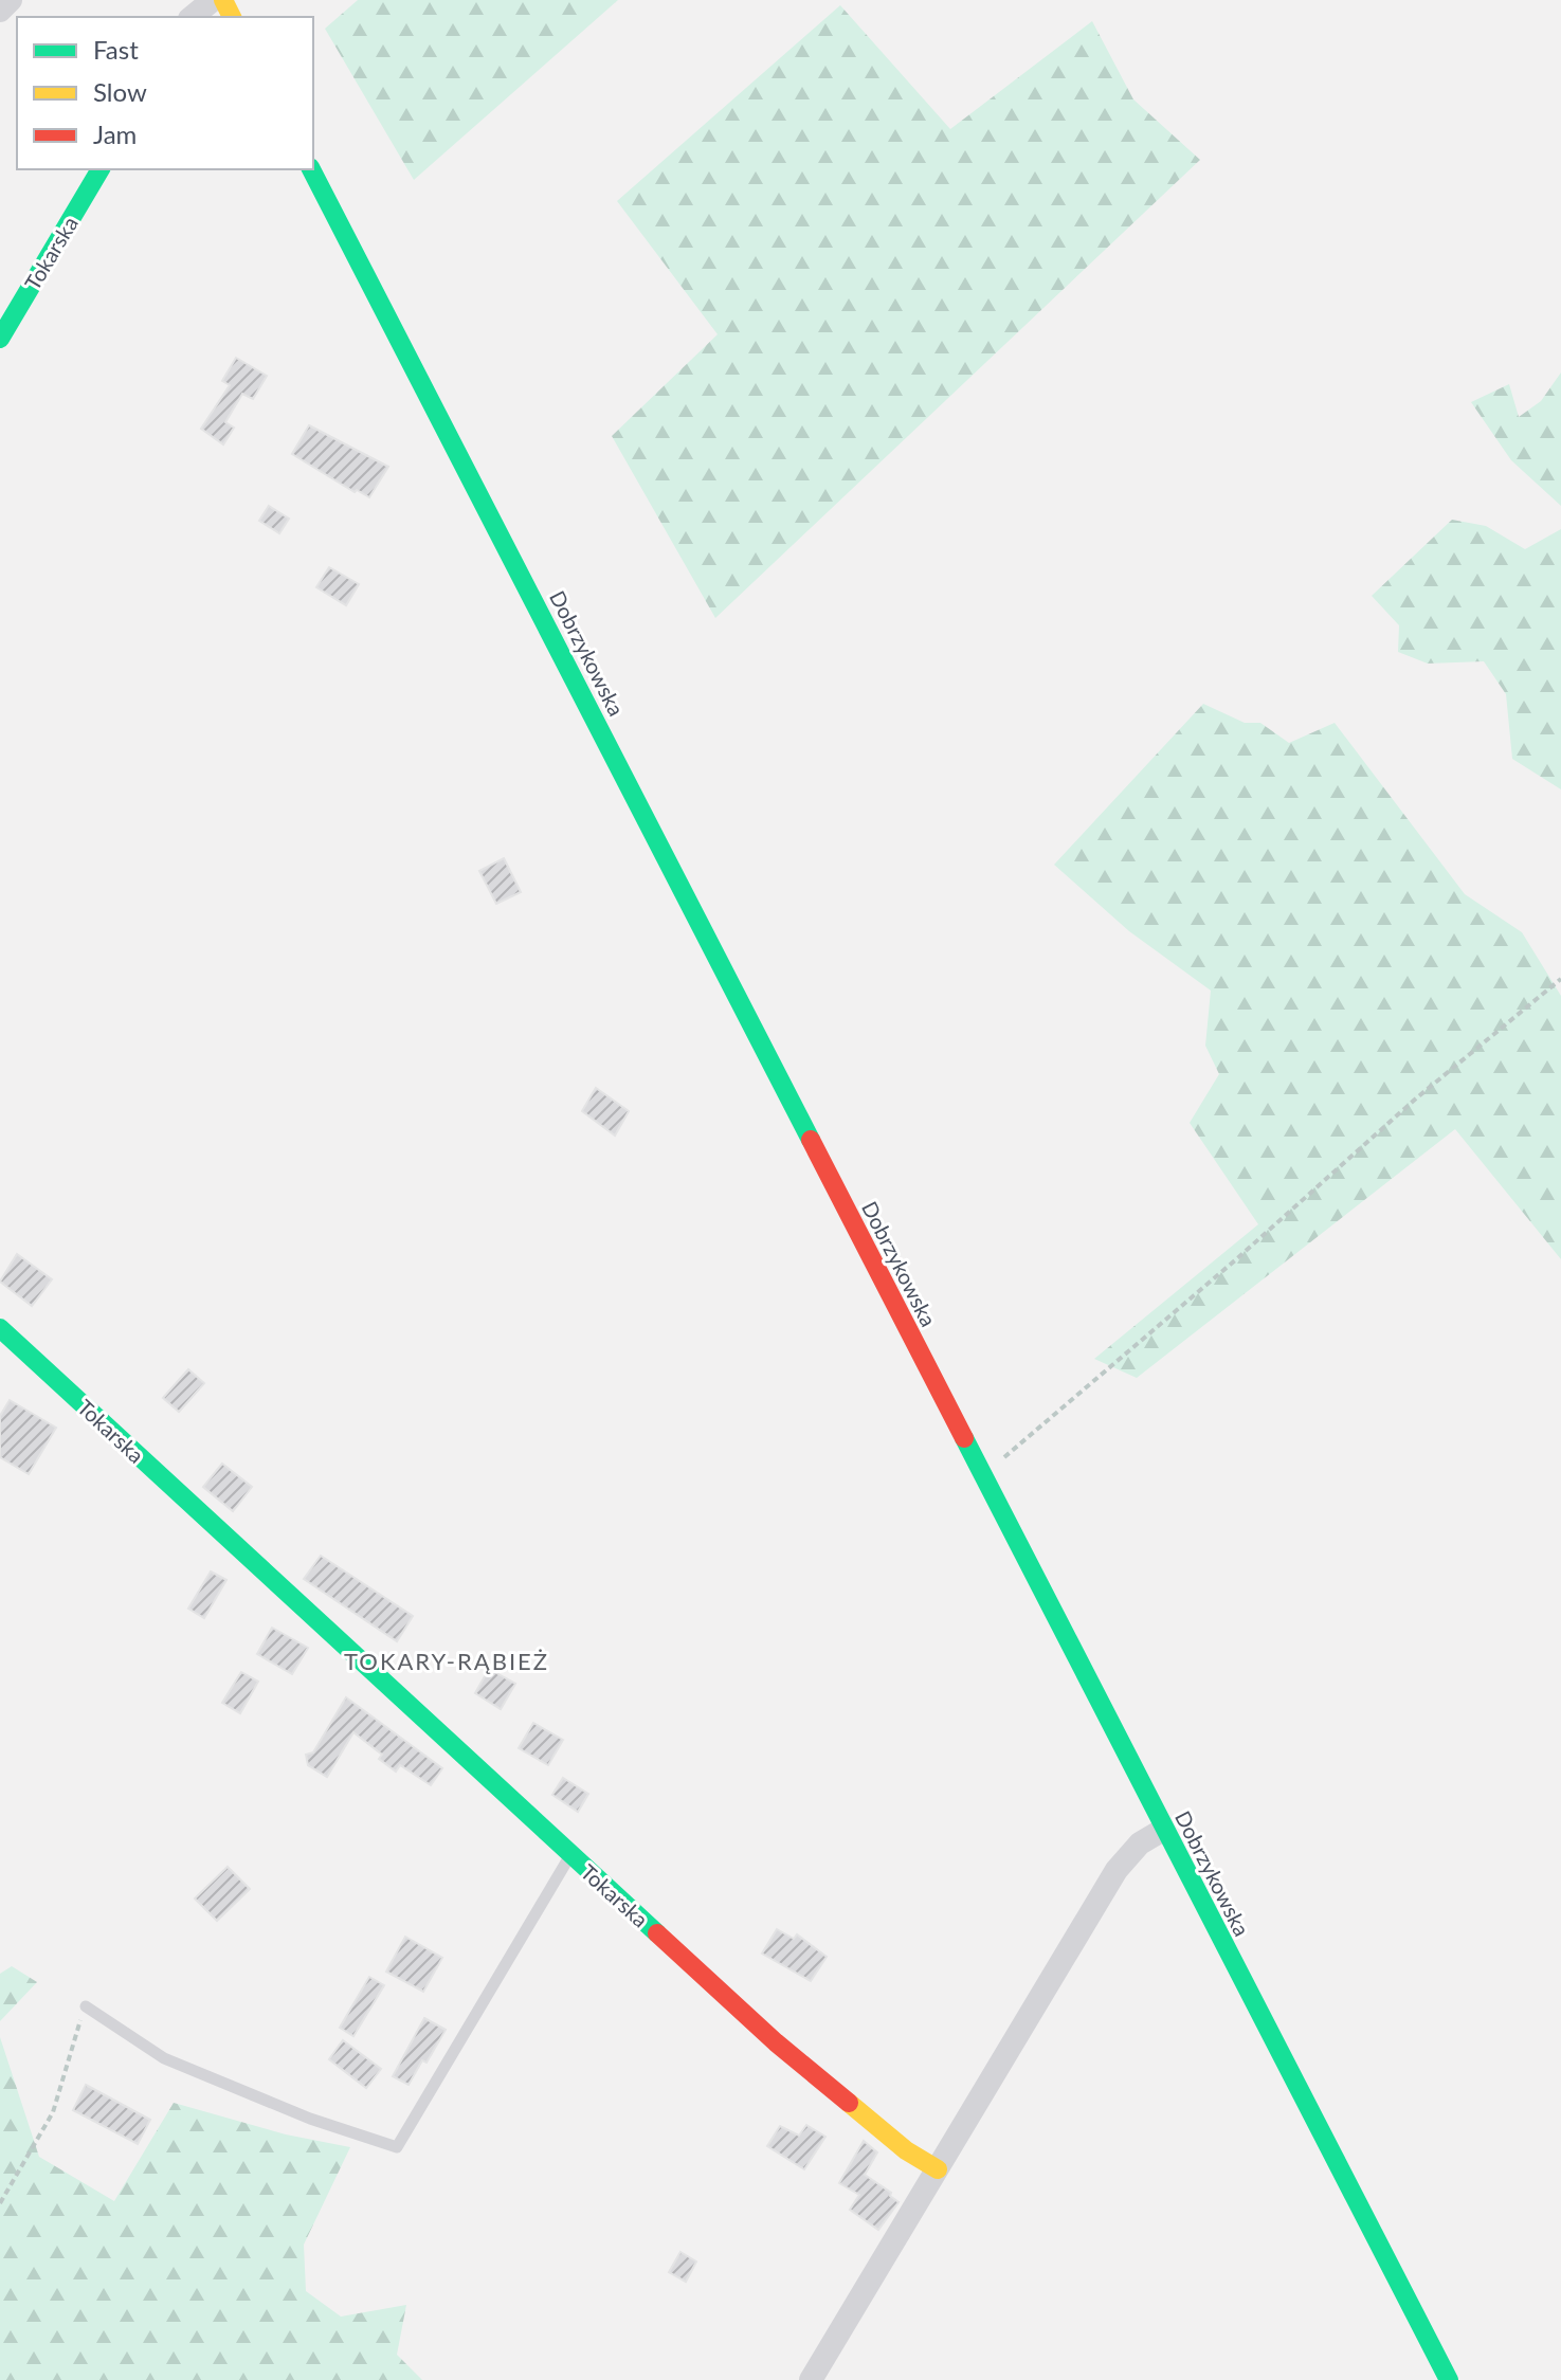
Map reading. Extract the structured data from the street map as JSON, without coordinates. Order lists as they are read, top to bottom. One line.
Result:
{"streets":{"main road":["Tokarska","Dobrzykowska"]},"districts":["TOKARY-RĄBIEŻ"],"legend":["Fast","Slow","Jam"]}
